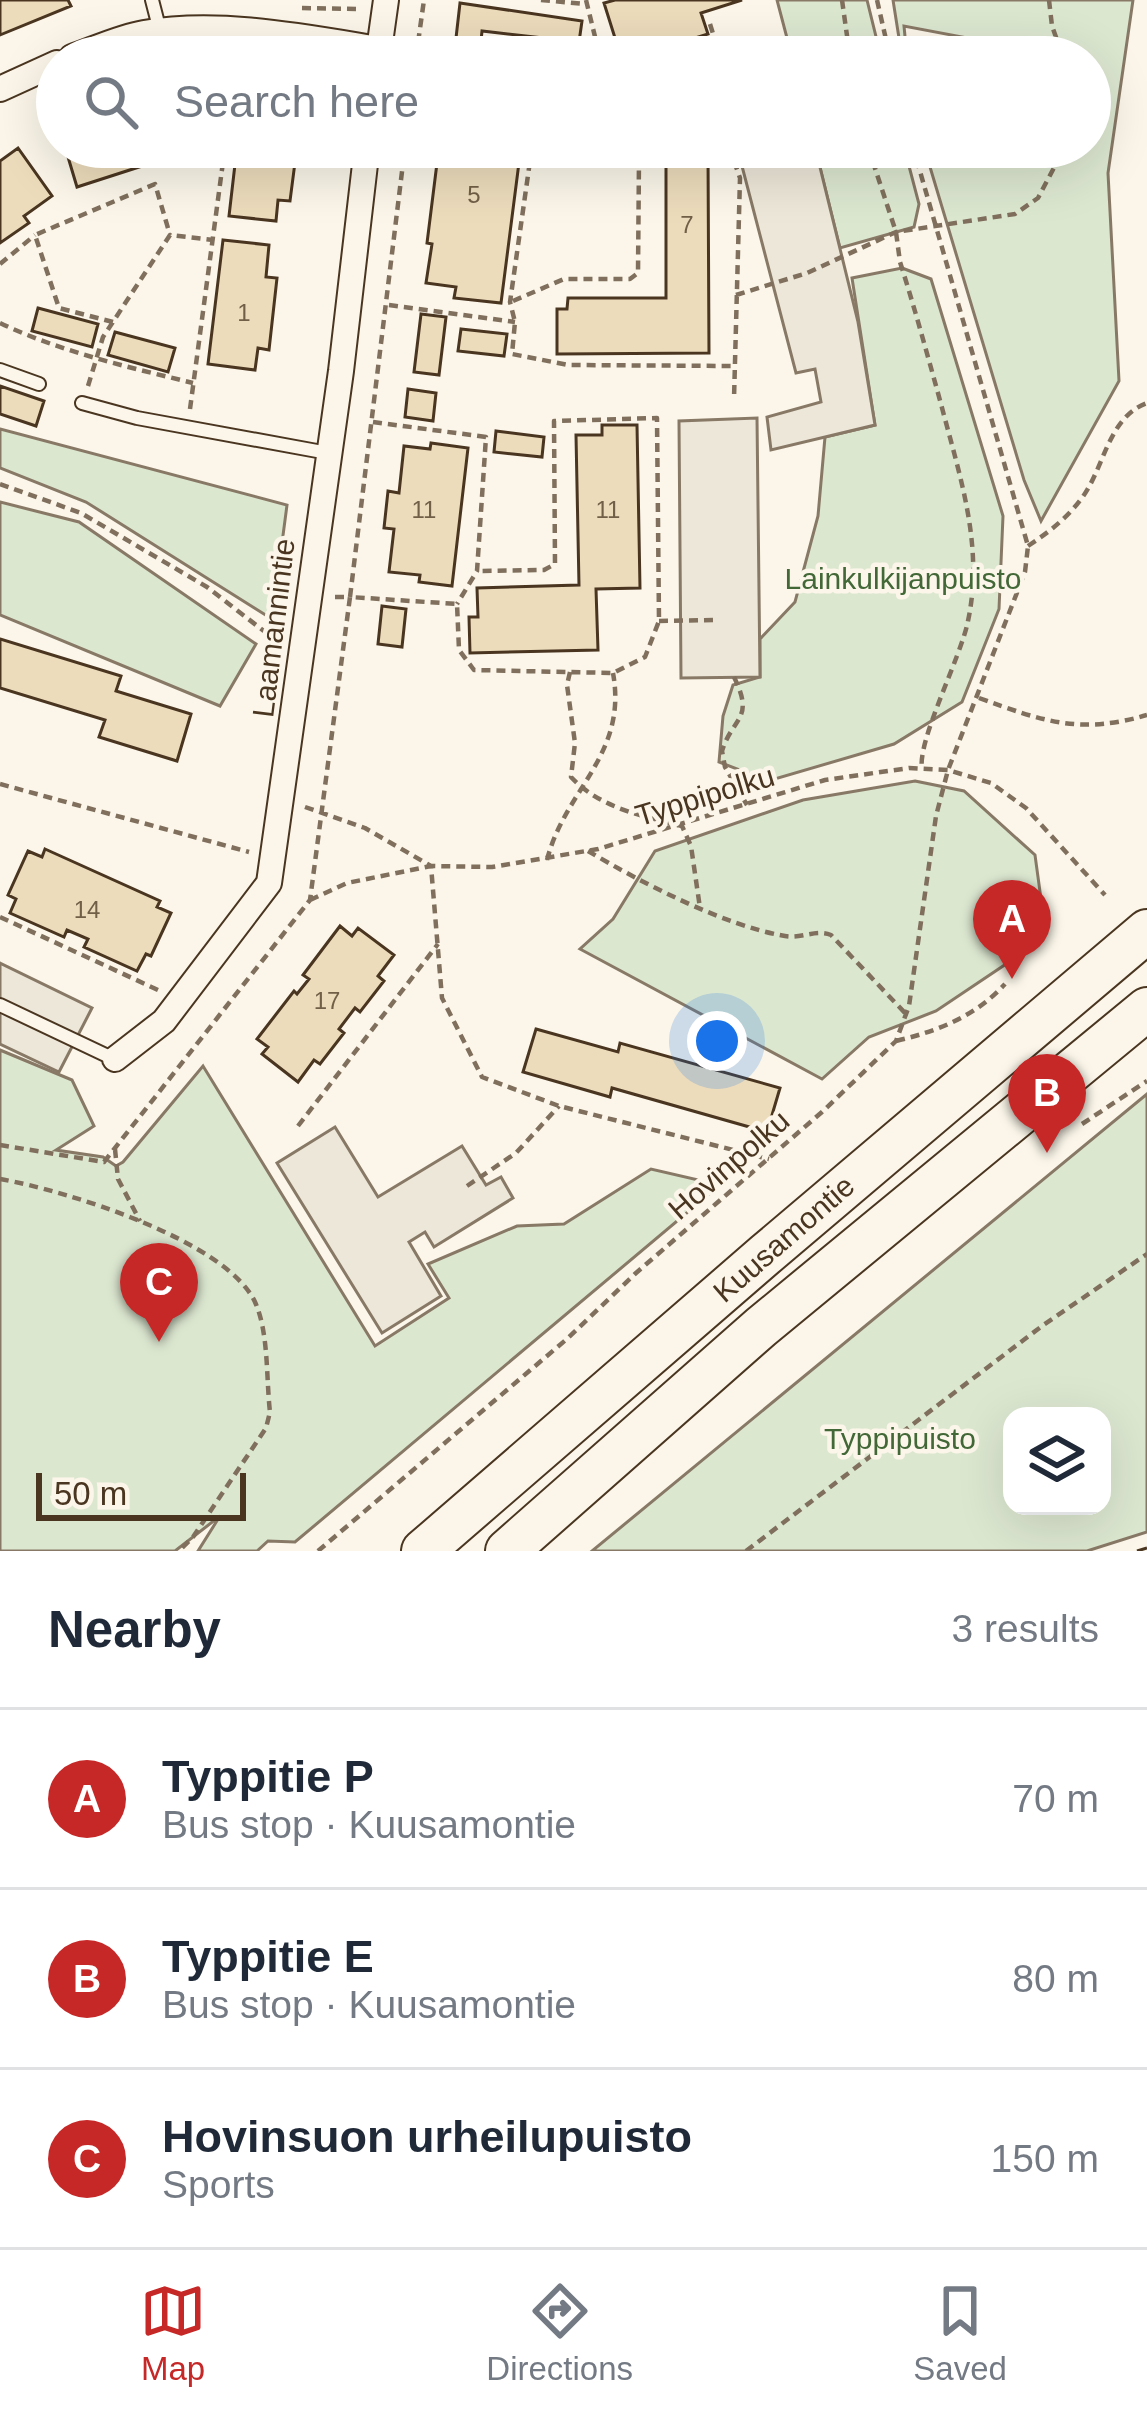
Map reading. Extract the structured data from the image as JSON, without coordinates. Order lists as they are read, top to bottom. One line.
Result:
{"streets":{"highway":["Kuusamontie"],"street":["Laamannintie"],"path":["Typpipolku","Hovinpolku"]},"crossings":[["Laamannintie","Typpipolku"],["Typpipolku","Hovinpolku"]],"parks":["Lainkulkijanpuisto","Typpipuisto"],"house_numbers":["5","7","1","11","11","14","17"],"scale_bar":"50 m","page":{"search":"Search here","pins":["A","B","C"],"scale":"50 m","heading":["Nearby","3 results"],"list":[{"mark":"A","name":"Typpitie P","note":"Bus stop · Kuusamontie","value":"70 m"},{"mark":"B","name":"Typpitie E","note":"Bus stop · Kuusamontie","value":"80 m"},{"mark":"C","name":"Hovinsuon urheilupuisto","note":"Sports","value":"150 m"}],"nav":["Map","Directions","Saved"]}}
